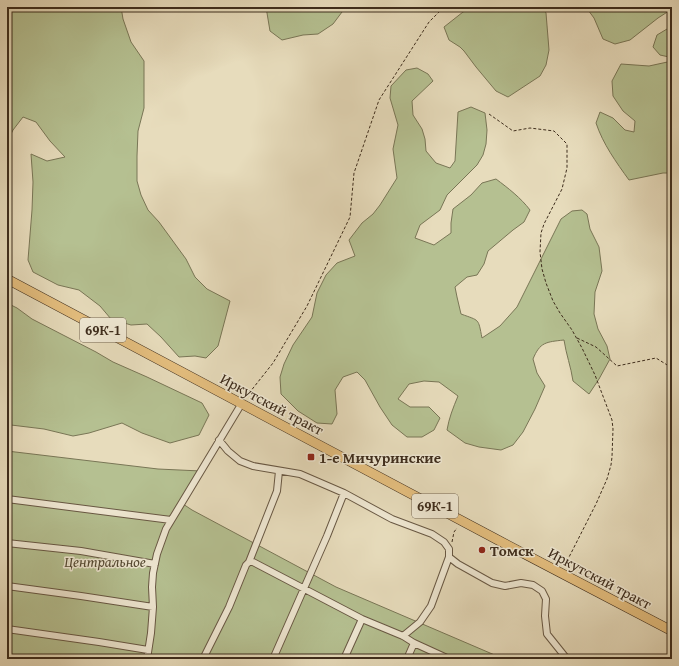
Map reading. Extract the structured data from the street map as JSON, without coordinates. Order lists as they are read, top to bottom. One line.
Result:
{"streets":{"main road":["69К-1","Иркутский тракт"]},"parks":["Центральное"],"places":{"transit":["1-е Мичуринские"],"other":["Томск"]}}
